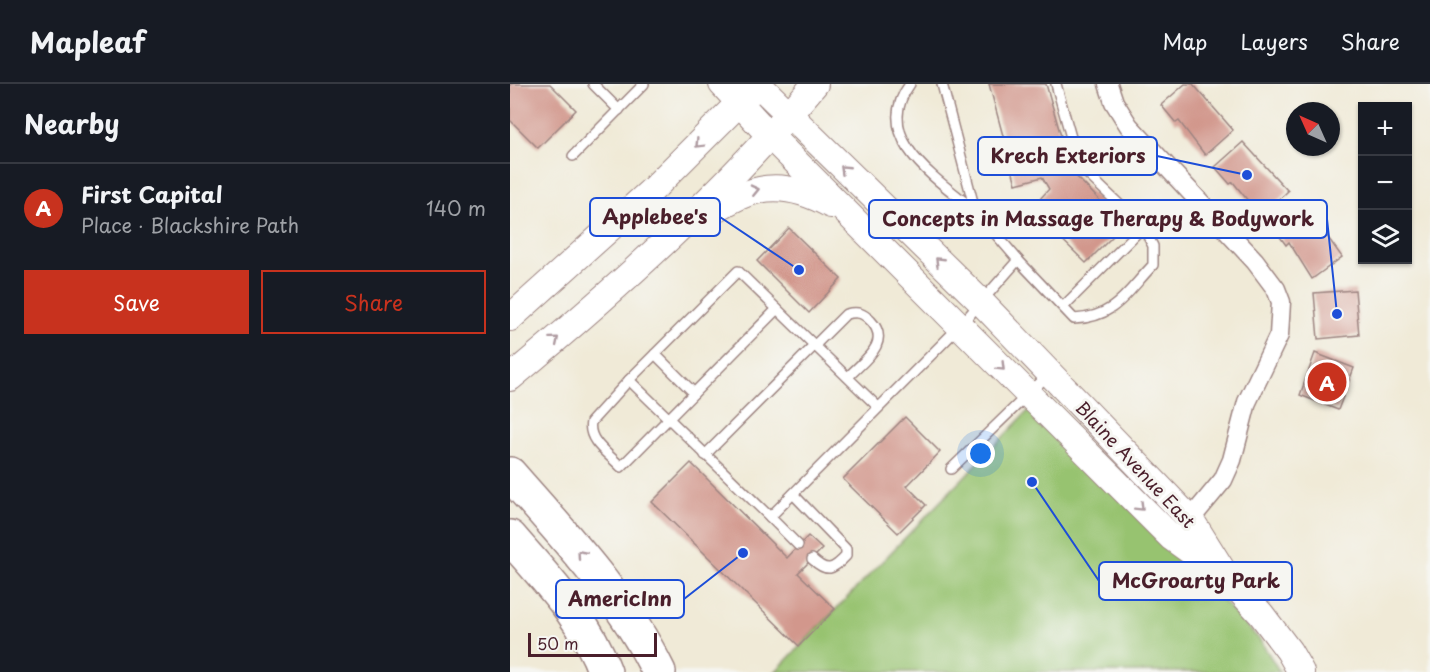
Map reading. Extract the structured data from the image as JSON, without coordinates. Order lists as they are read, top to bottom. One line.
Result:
{"streets":{"street":["Blaine Avenue East"]},"places":["Krech Exteriors","Applebee's","Concepts in Massage Therapy & Bodywork","McGroarty Park","AmericInn"],"scale_bar":"50 m","north":"top left","page":{"header":"Mapleaf","nav":["Map","Layers","Share"],"heading":"Nearby","map_buttons":["+","−"],"list":[{"mark":"A","name":"First Capital","note":"Place · Blackshire Path","value":"140 m"}],"buttons":["Save","Share"],"pins":"A","scale":"50 m"}}
